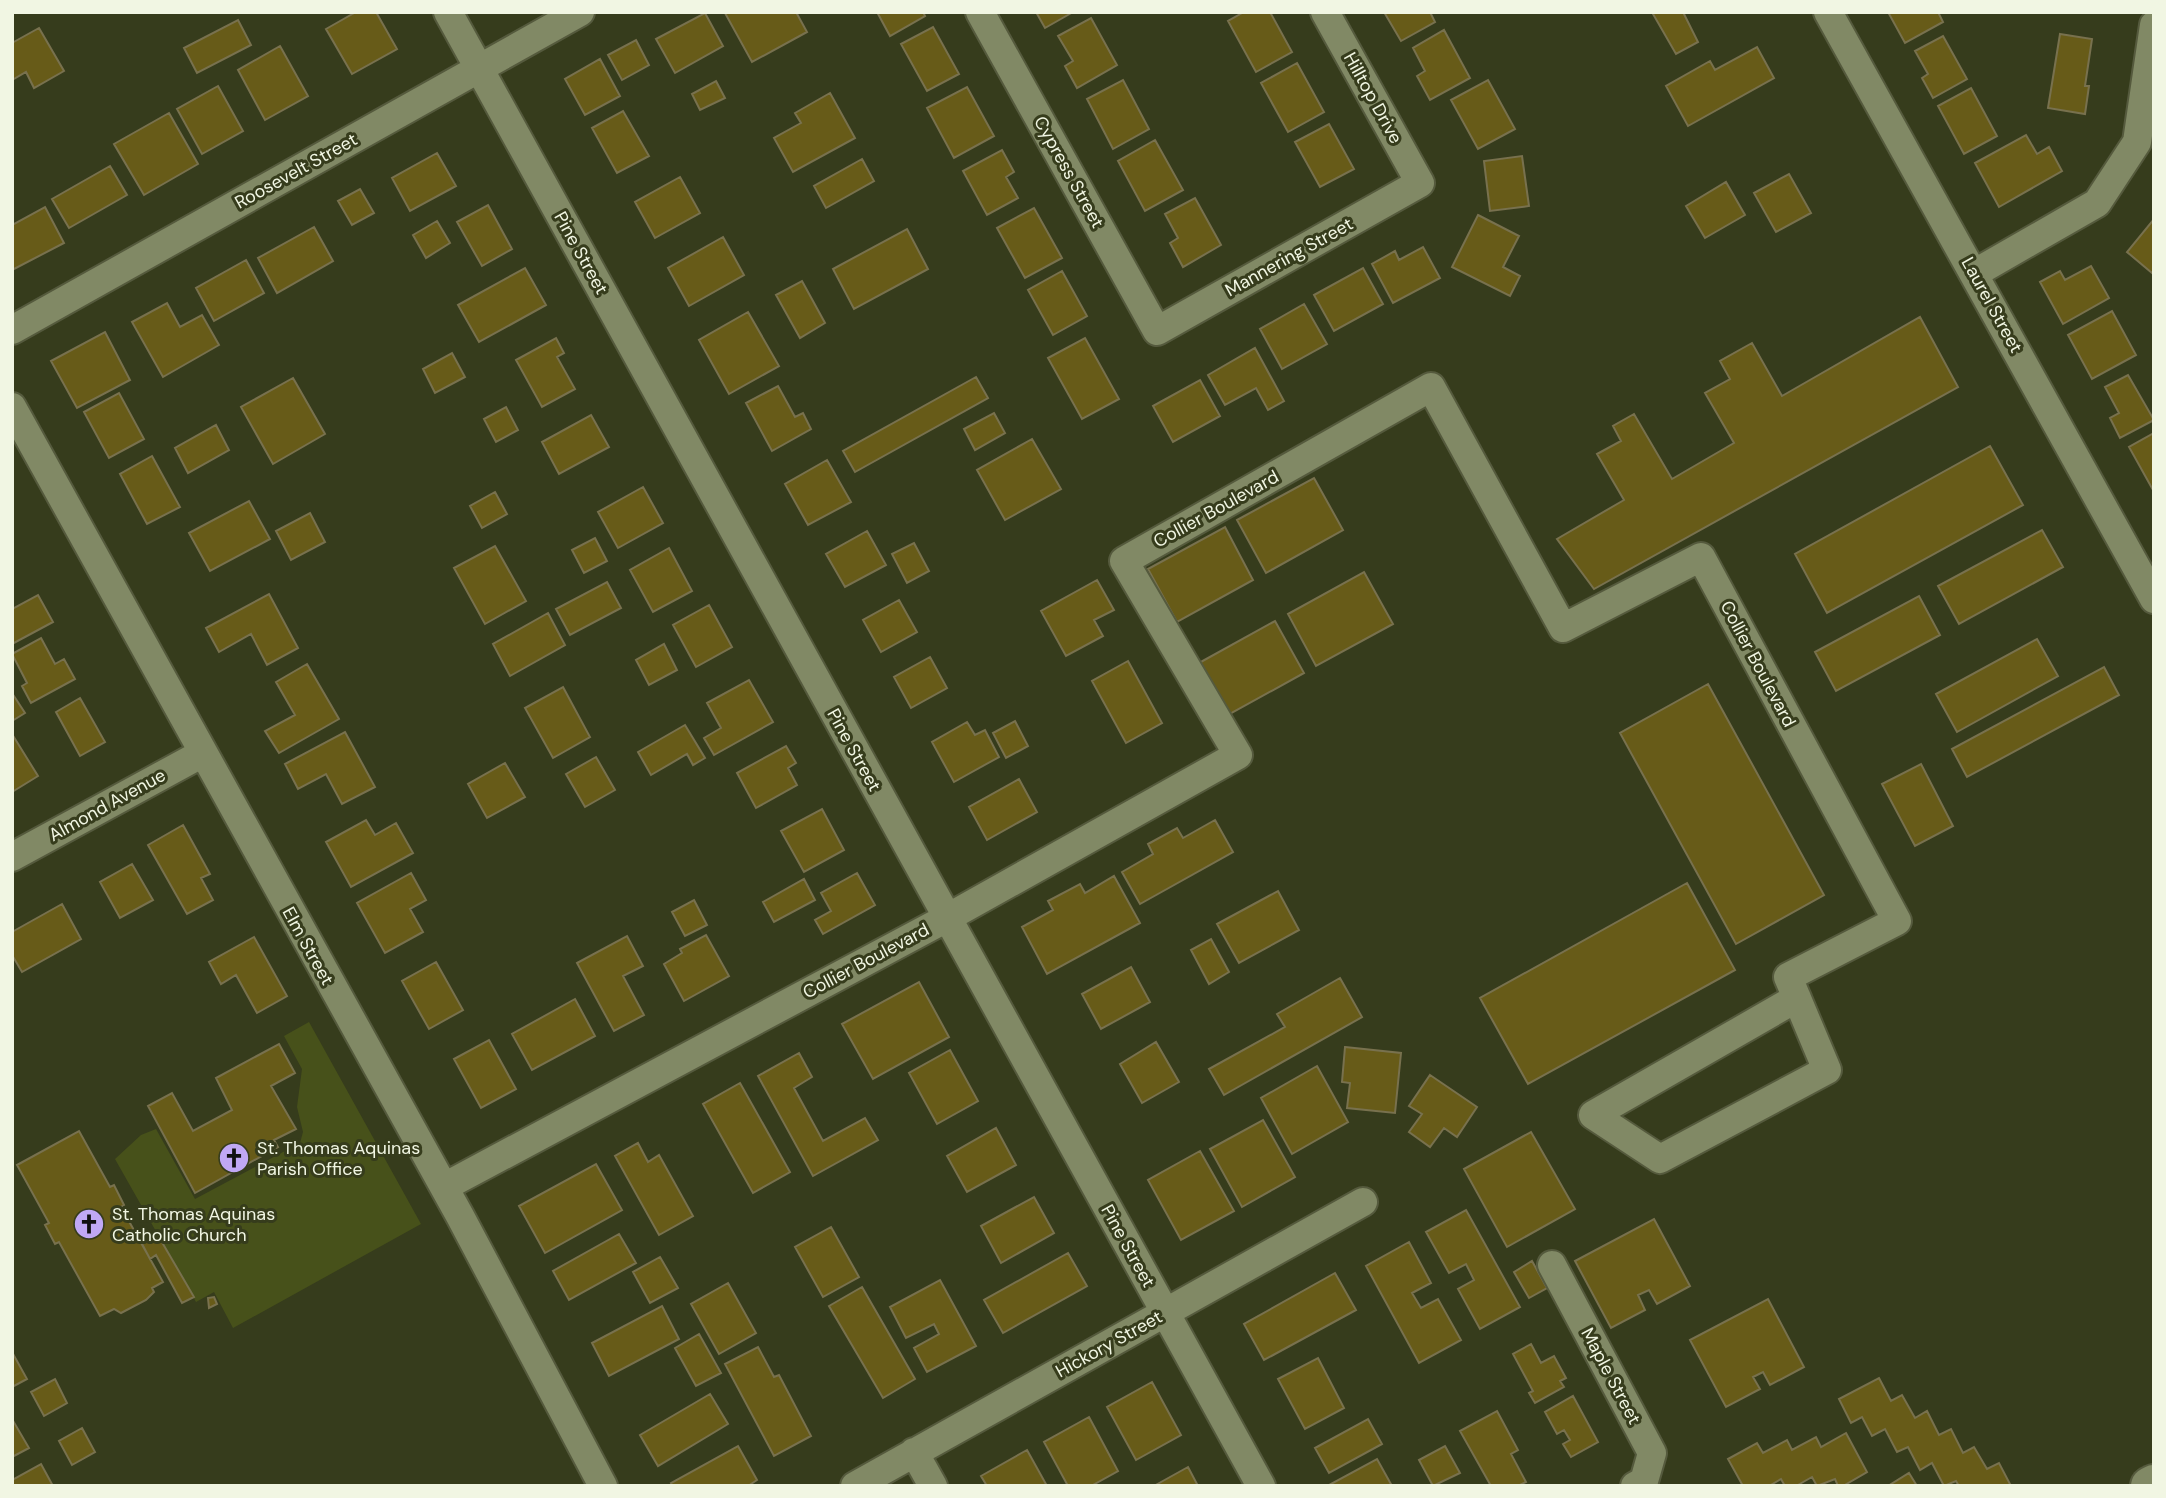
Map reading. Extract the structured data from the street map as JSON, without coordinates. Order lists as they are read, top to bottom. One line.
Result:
{"streets":{"street":["Hilltop Drive","Roosevelt Street","Cypress Street","Pine Street","Mannering Street","Laurel Street","Collier Boulevard","Almond Avenue","Elm Street","Hickory Street","Maple Street"]},"crossings":[["Hilltop Drive","Mannering Street"],["Roosevelt Street","Pine Street"],["Cypress Street","Mannering Street"],["Pine Street","Collier Boulevard"],["Pine Street","Hickory Street"],["Collier Boulevard","Elm Street"],["Almond Avenue","Elm Street"]],"places":{"church":["St. Thomas Aquinas Parish Office","St. Thomas Aquinas Catholic Church"]}}
